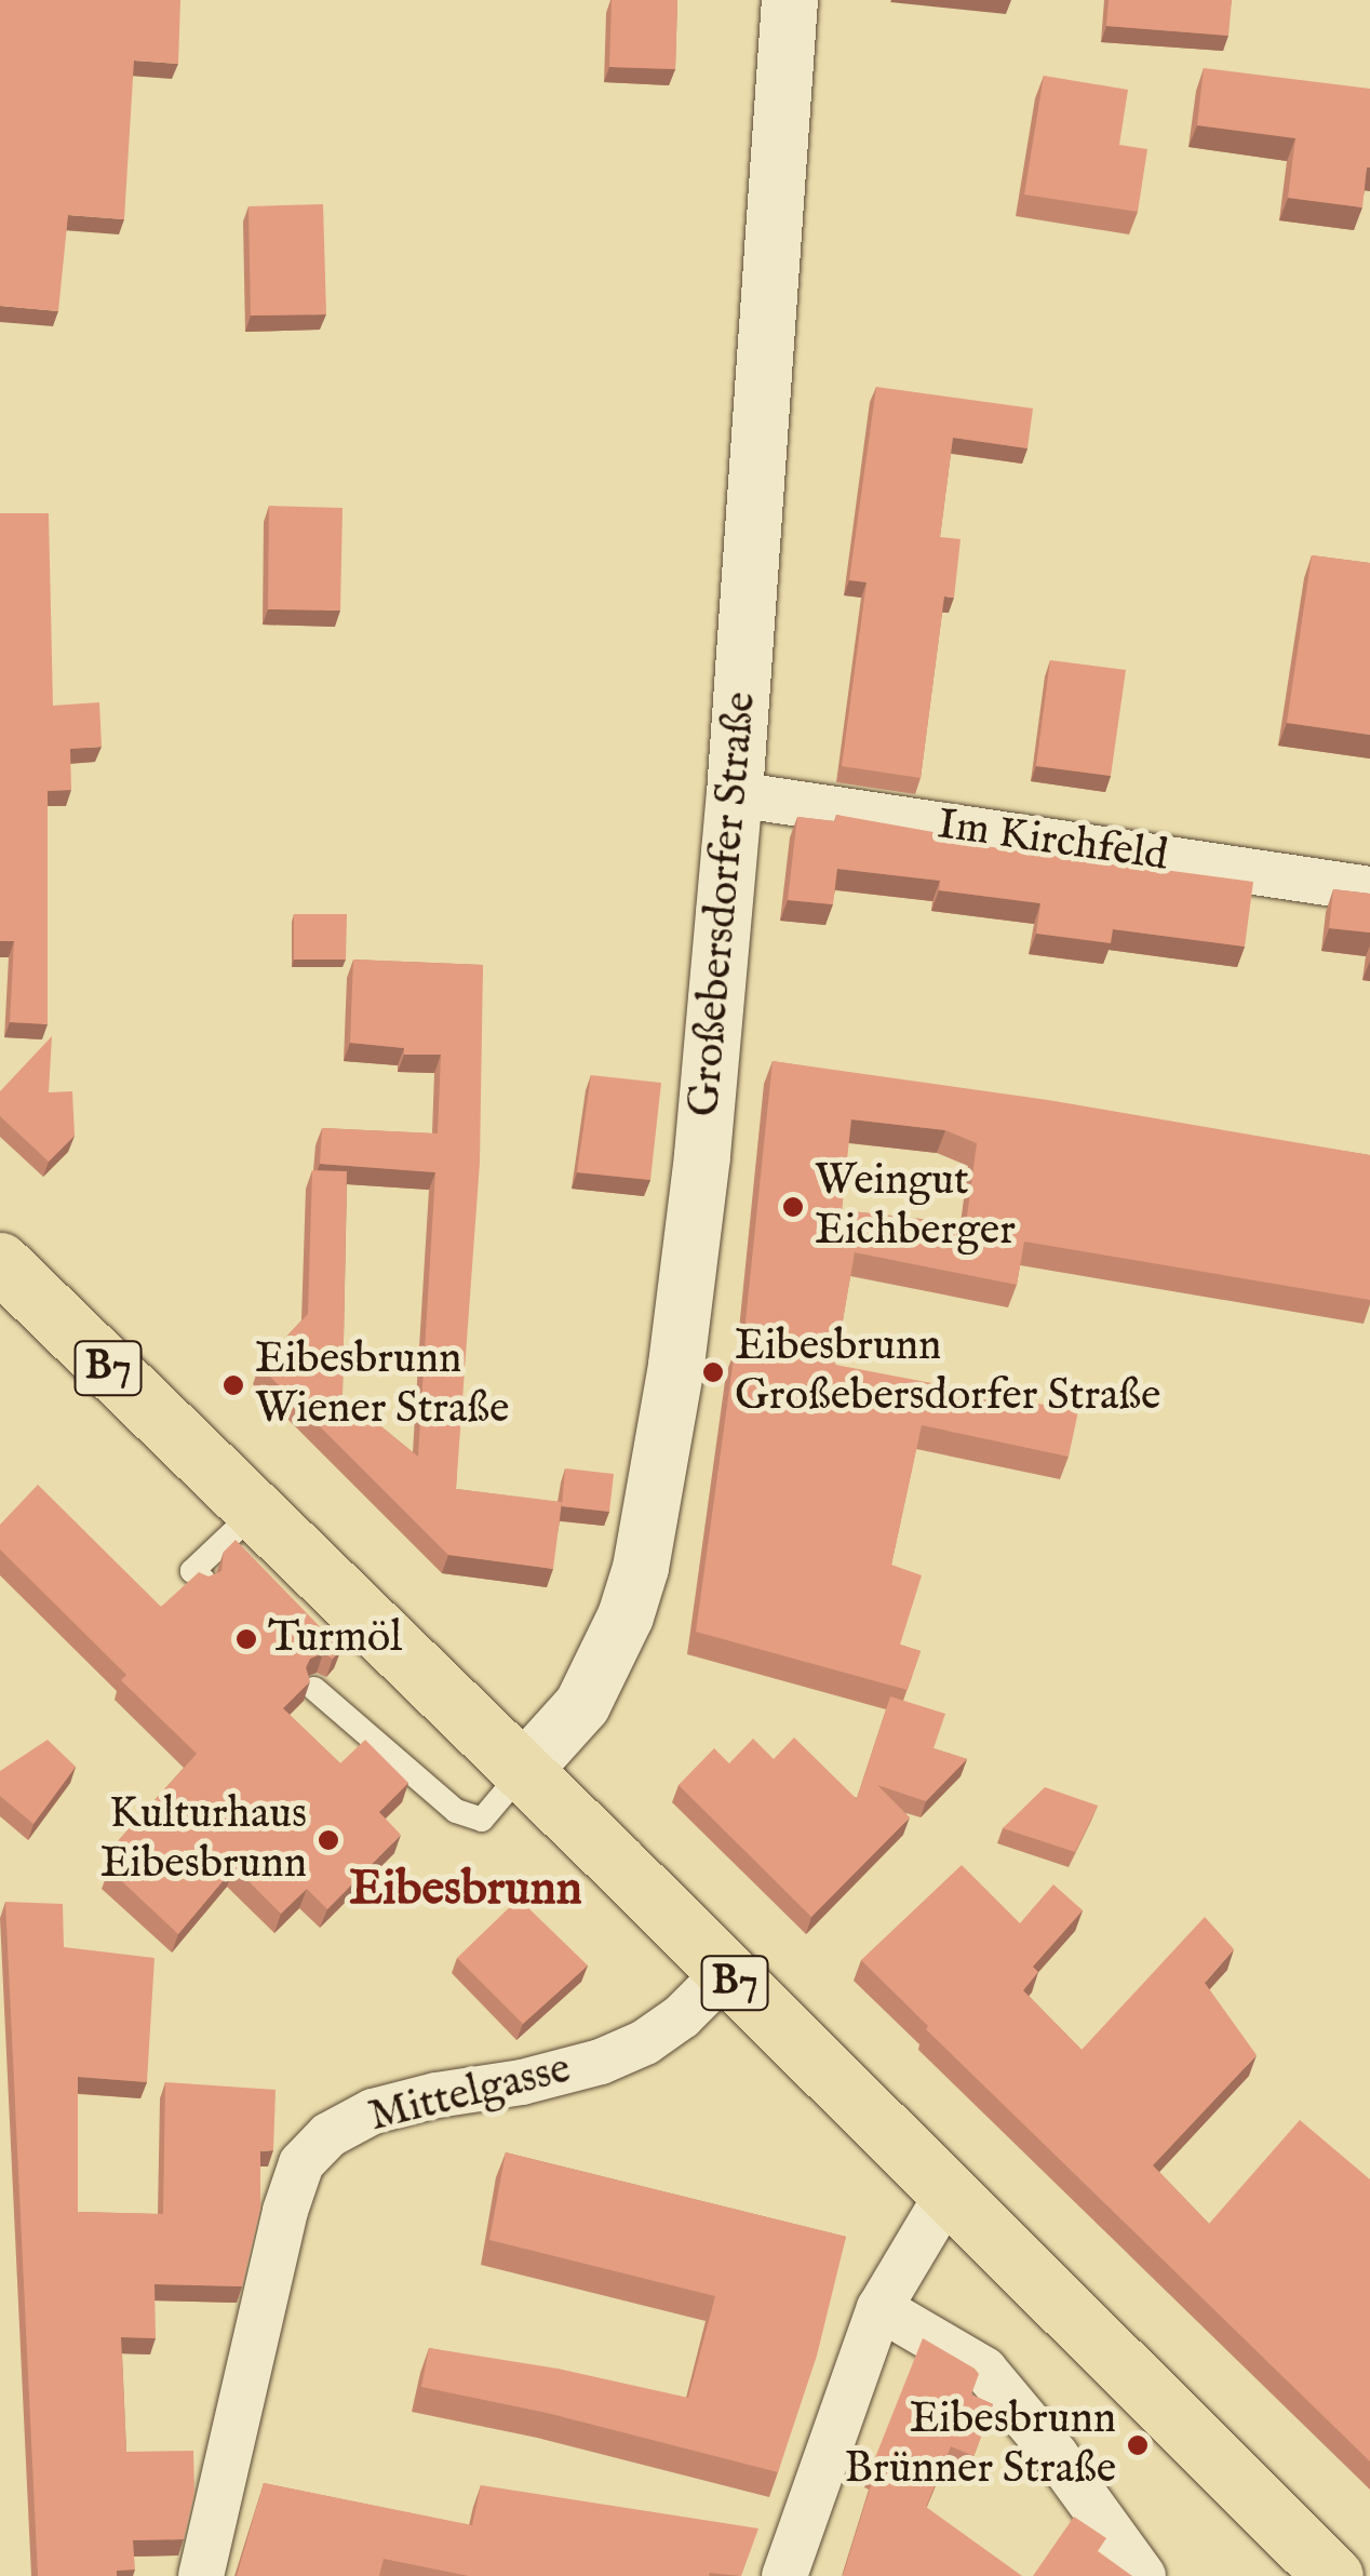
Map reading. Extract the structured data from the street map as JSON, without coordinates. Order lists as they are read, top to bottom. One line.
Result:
{"streets":{"main road":["B7"],"street":["Im Kirchfeld","Großebersdorfer Straße","Mittelgasse"]},"crossings":[["Im Kirchfeld","Großebersdorfer Straße"],["Großebersdorfer Straße","B7"],["B7","Mittelgasse"]],"districts":["Eibesbrunn"],"places":["Weingut Eichberger","Eibesbrunn Großebersdorfer Straße","Eibesbrunn Wiener Straße","Turmöl","Kulturhaus Eibesbrunn","Eibesbrunn Brünner Straße"]}
